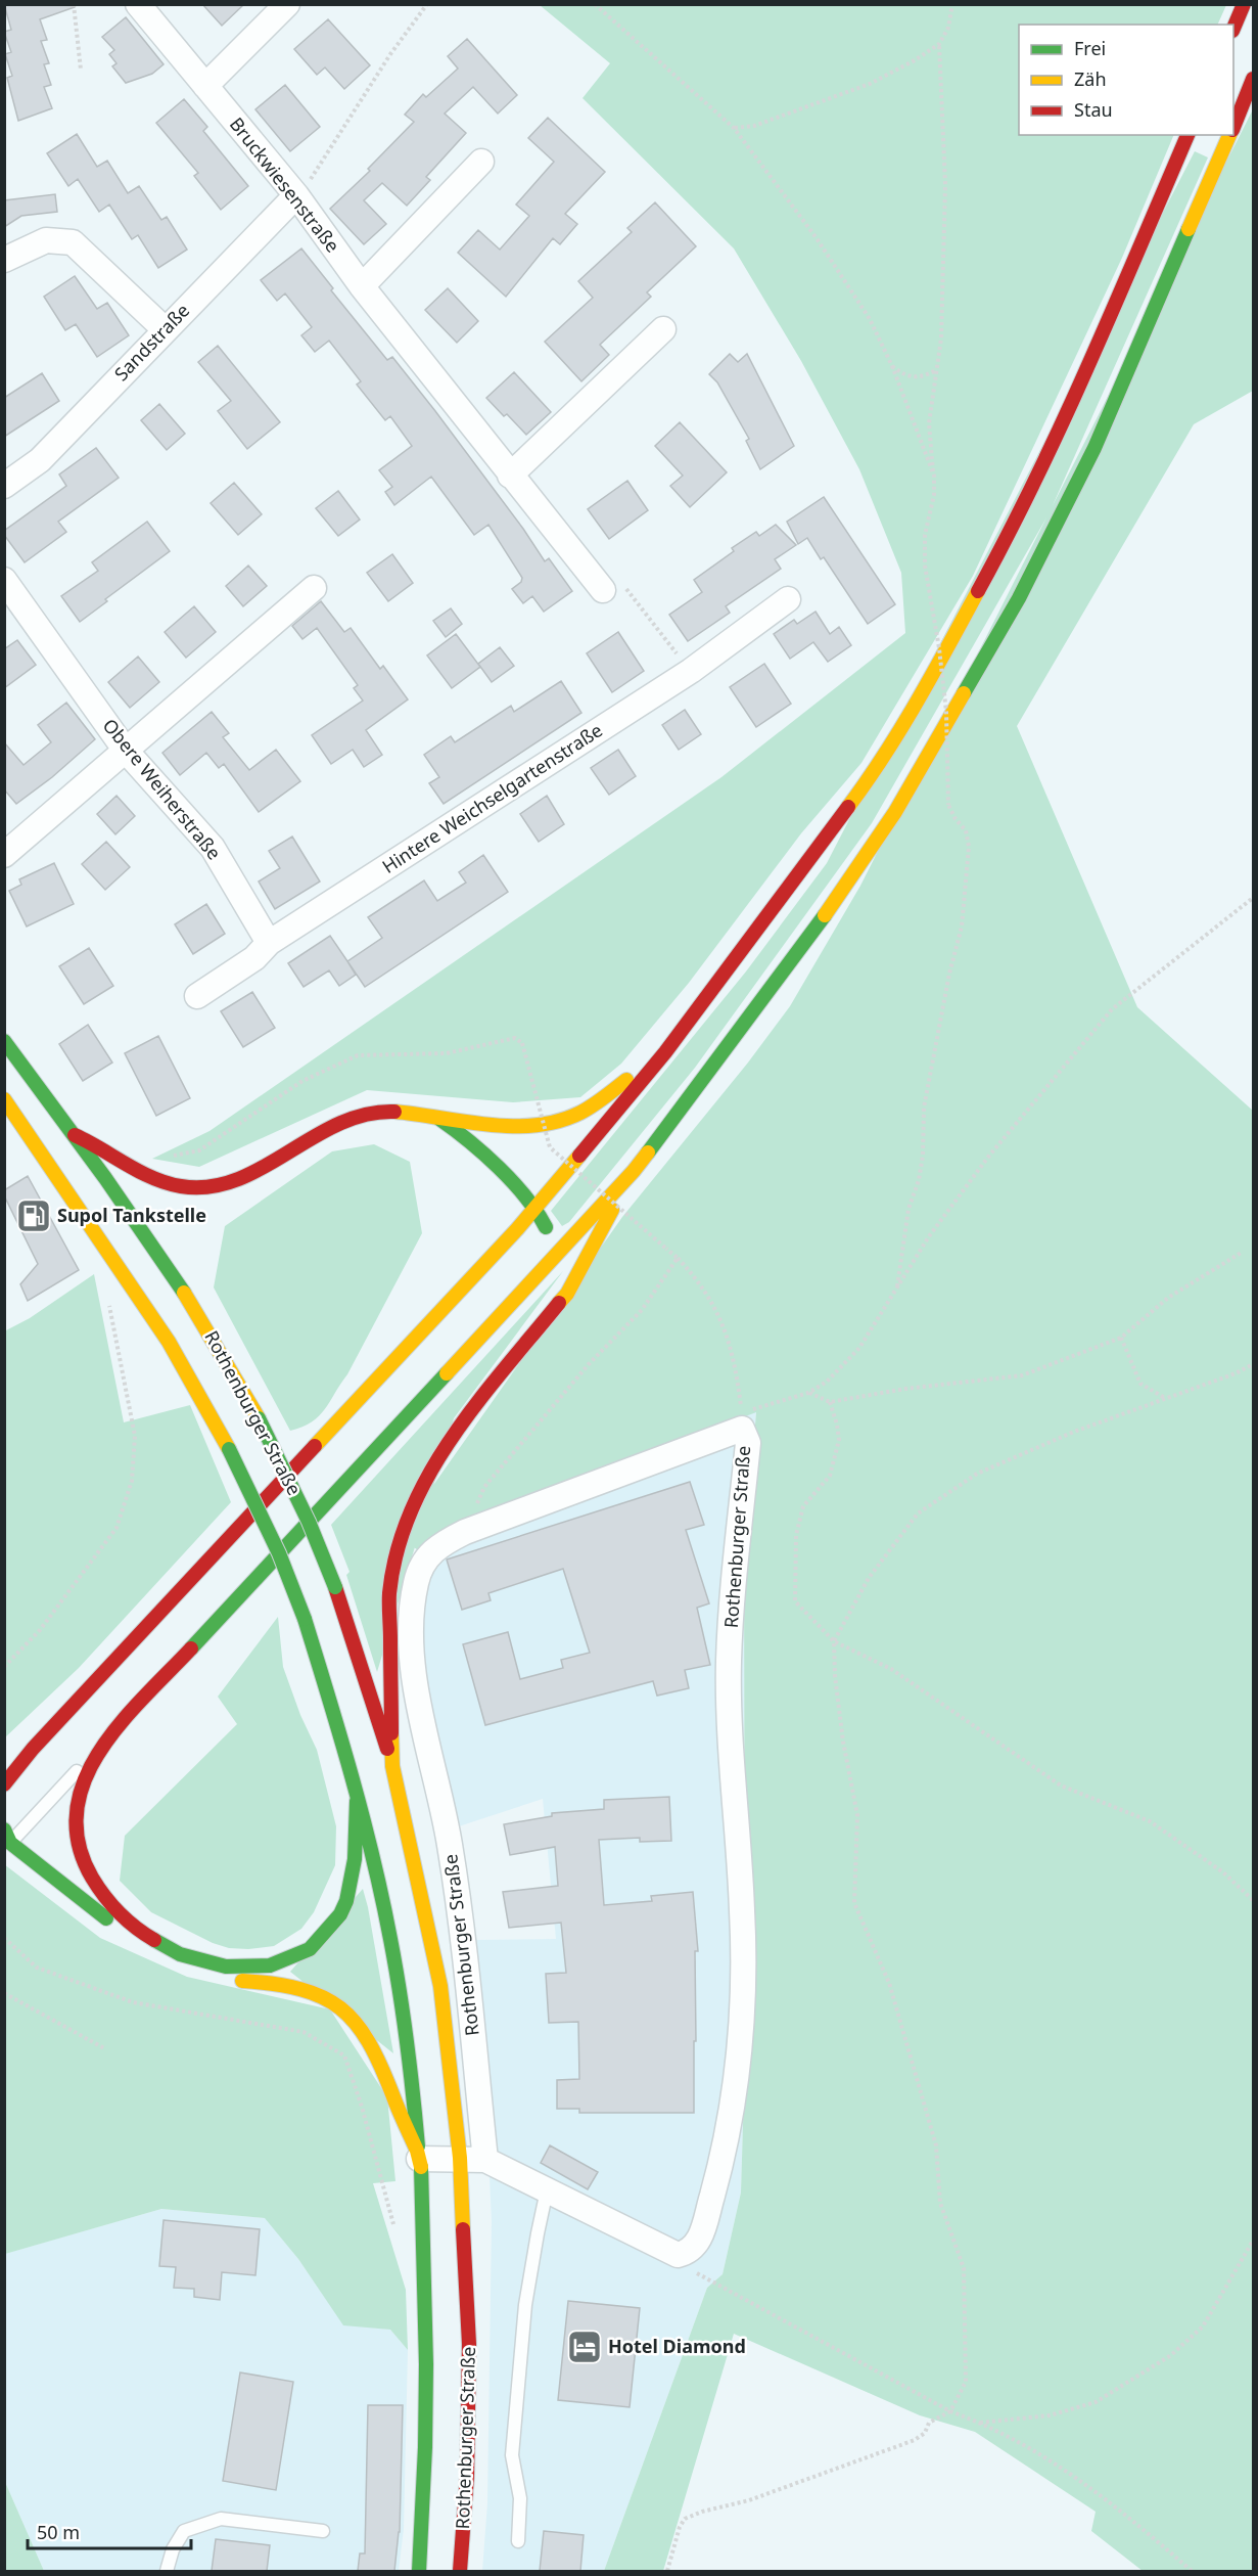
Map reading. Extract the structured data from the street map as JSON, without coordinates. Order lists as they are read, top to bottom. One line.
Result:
{"streets":{"main road":["Rothenburger Straße"],"street":["Bruckwiesenstraße","Sandstraße","Obere Weiherstraße","Hintere Weichselgartenstraße"]},"crossings":[["Bruckwiesenstraße","Sandstraße"],["Obere Weiherstraße","Hintere Weichselgartenstraße"]],"places":{"fuel station":["Supol Tankstelle"],"hotel":["Hotel Diamond"]},"legend":["Frei","Zäh","Stau"],"scale_bar":"50 m"}
